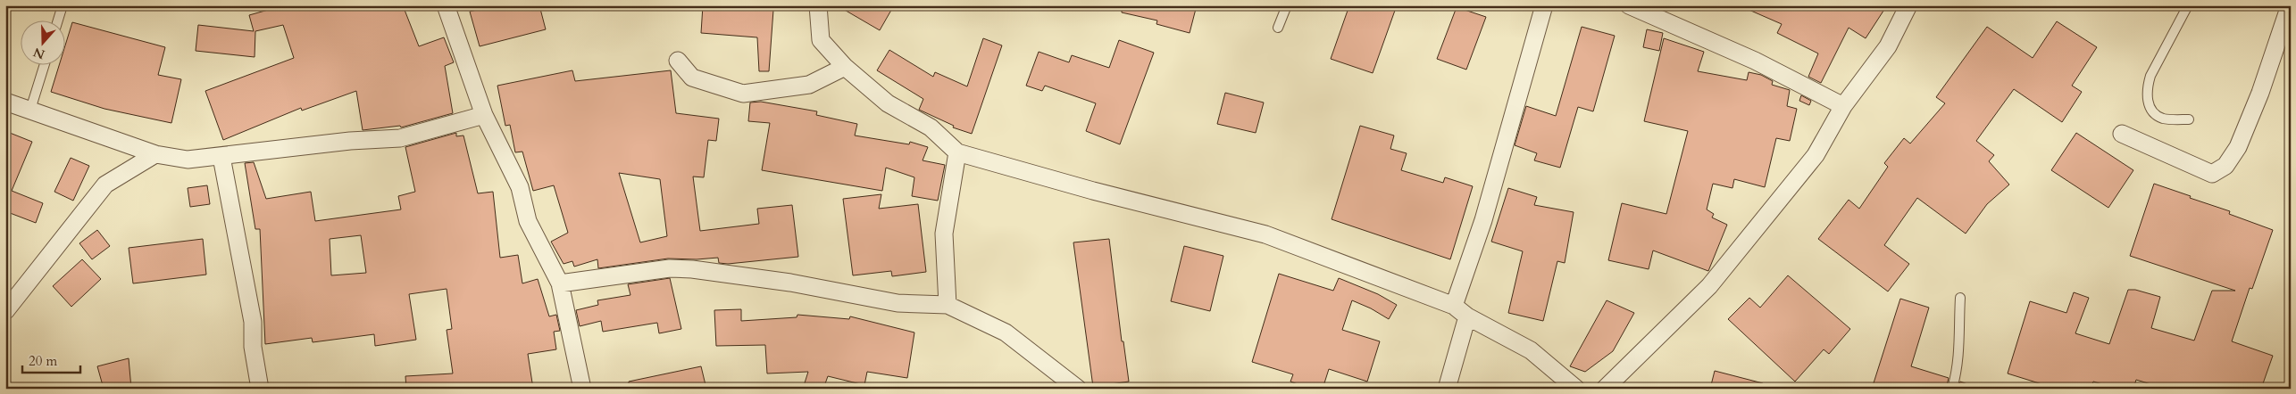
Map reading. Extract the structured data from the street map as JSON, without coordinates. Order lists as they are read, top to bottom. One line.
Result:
{"scale_bar":"20 m","north":"bottom"}
